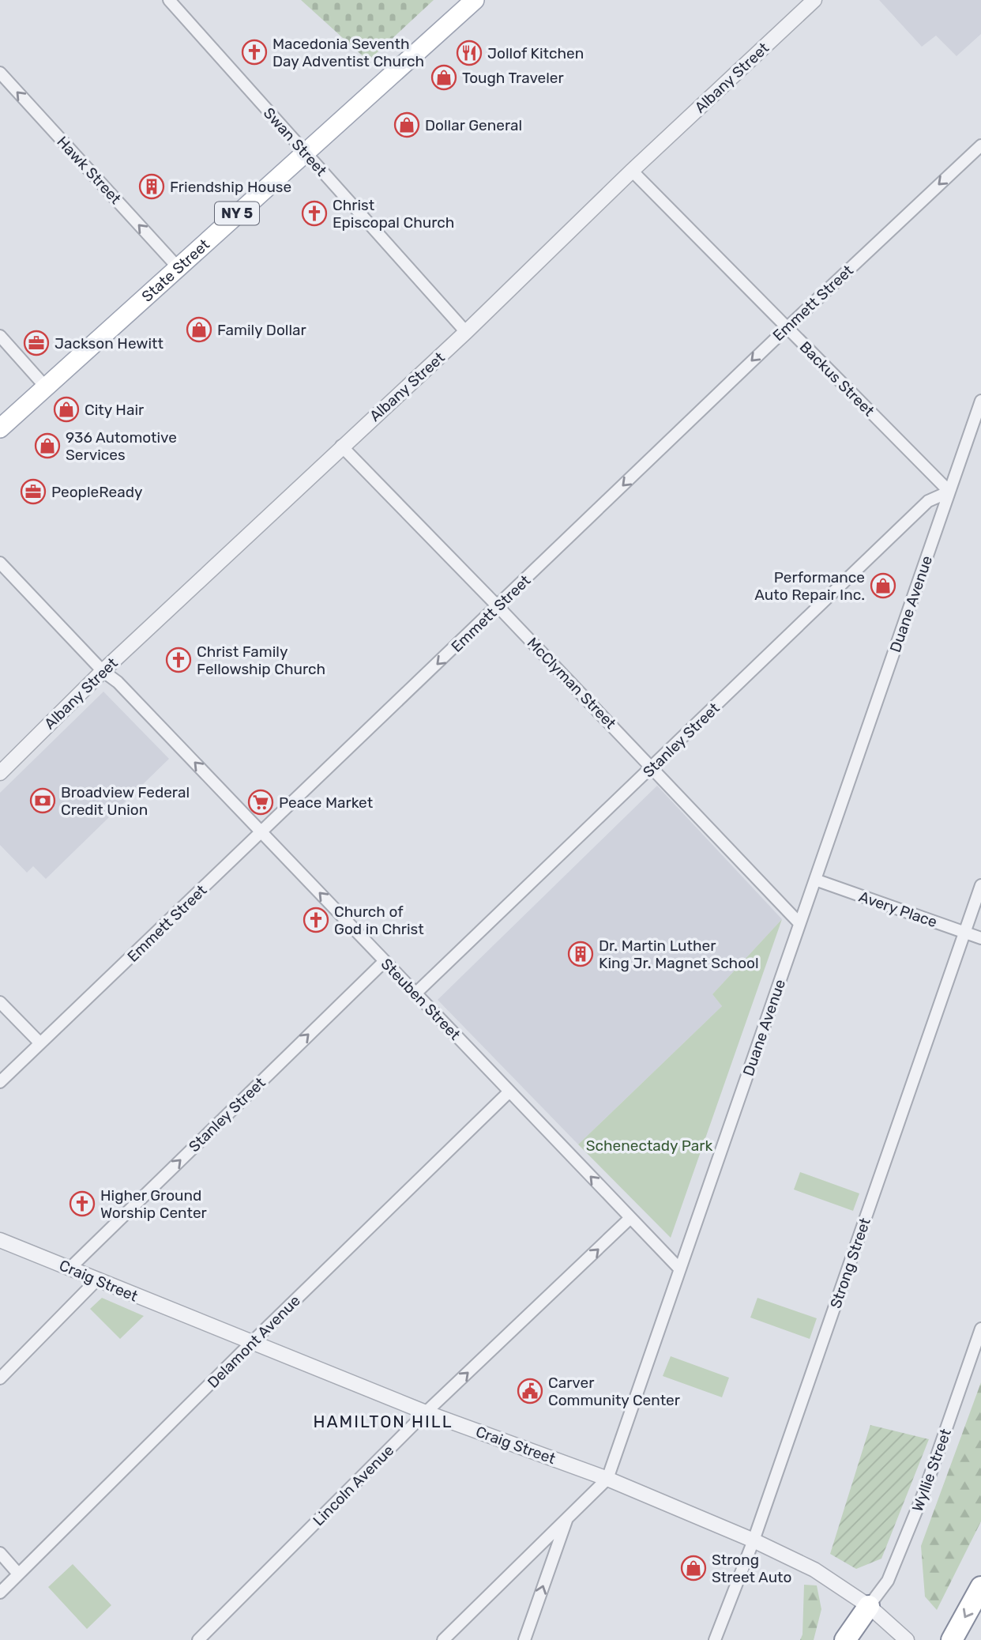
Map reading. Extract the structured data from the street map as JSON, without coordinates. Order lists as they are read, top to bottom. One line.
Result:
{"streets":{"main road":["NY 5","State Street"],"street":["Albany Street","Swan Street","Hawk Street","Emmett Street","Backus Street","Duane Avenue","McClyman Street","Stanley Street","Avery Place","Steuben Street","Strong Street","Craig Street","Delamont Avenue","Wyllie Street","Lincoln Avenue"]},"crossings":[["Albany Street","Swan Street"],["Albany Street","Backus Street"],["Albany Street","McClyman Street"],["Albany Street","Steuben Street"],["Swan Street","State Street"],["Hawk Street","State Street"],["Emmett Street","Backus Street"],["Emmett Street","McClyman Street"],["Emmett Street","Steuben Street"],["Backus Street","Duane Avenue"],["Backus Street","Stanley Street"],["Duane Avenue","McClyman Street"],["Duane Avenue","Stanley Street"],["Duane Avenue","Avery Place"],["Duane Avenue","Steuben Street"],["Duane Avenue","Craig Street"],["McClyman Street","Stanley Street"],["Stanley Street","Steuben Street"],["Stanley Street","Craig Street"],["Avery Place","Strong Street"],["Steuben Street","Delamont Avenue"],["Steuben Street","Lincoln Avenue"],["Strong Street","Craig Street"],["Craig Street","Delamont Avenue"],["Craig Street","Wyllie Street"],["Craig Street","Lincoln Avenue"]],"one_way":["Hawk Street","Emmett Street","Stanley Street","Steuben Street","Lincoln Avenue"],"districts":["HAMILTON HILL"],"parks":["Schenectady Park"],"places":{"church":["Macedonia Seventh Day Adventist Church","Christ Episcopal Church","Christ Family Fellowship Church","Church of God in Christ","Higher Ground Worship Center"],"restaurant":["Jollof Kitchen"],"shop":["Tough Traveler","Dollar General","Family Dollar","City Hair","936 Automotive Services","Performance Auto Repair Inc.","Strong Street Auto"],"building":["Friendship House","Dr. Martin Luther King Jr. Magnet School"],"office":["Jackson Hewitt","PeopleReady"],"bank":["Broadview Federal Credit Union"],"supermarket":["Peace Market"],"public building":["Carver Community Center"]}}
